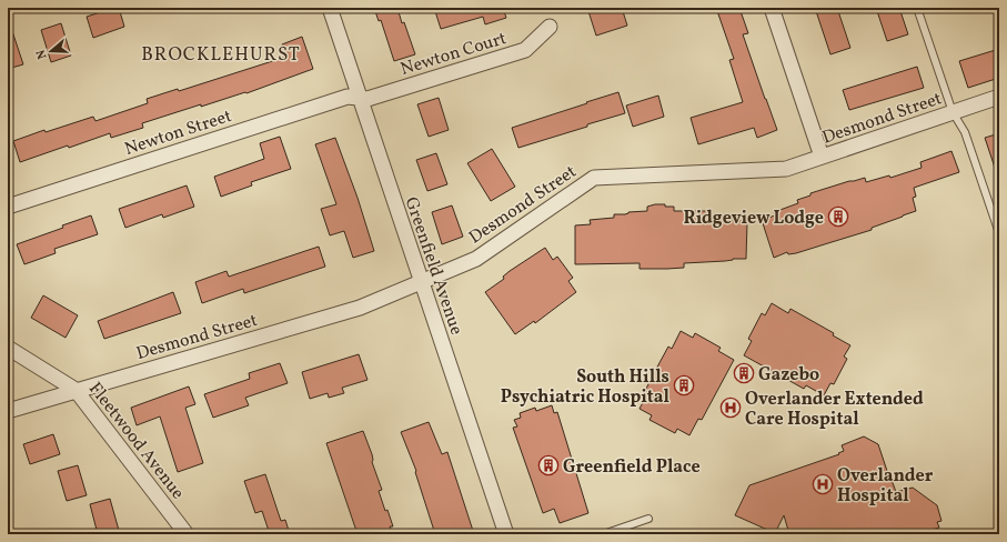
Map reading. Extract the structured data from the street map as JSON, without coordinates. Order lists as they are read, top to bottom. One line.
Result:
{"streets":{"street":["Newton Court","Desmond Street","Newton Street","Greenfield Avenue","Fleetwood Avenue"]},"crossings":[["Newton Court","Newton Street"],["Newton Court","Greenfield Avenue"],["Desmond Street","Greenfield Avenue"],["Desmond Street","Fleetwood Avenue"],["Newton Street","Greenfield Avenue"]],"districts":["BROCKLEHURST"],"places":{"building":["Ridgeview Lodge","Gazebo","South Hills Psychiatric Hospital","Greenfield Place"],"hospital":["Overlander Extended Care Hospital","Overlander Hospital"]},"north":"left"}
